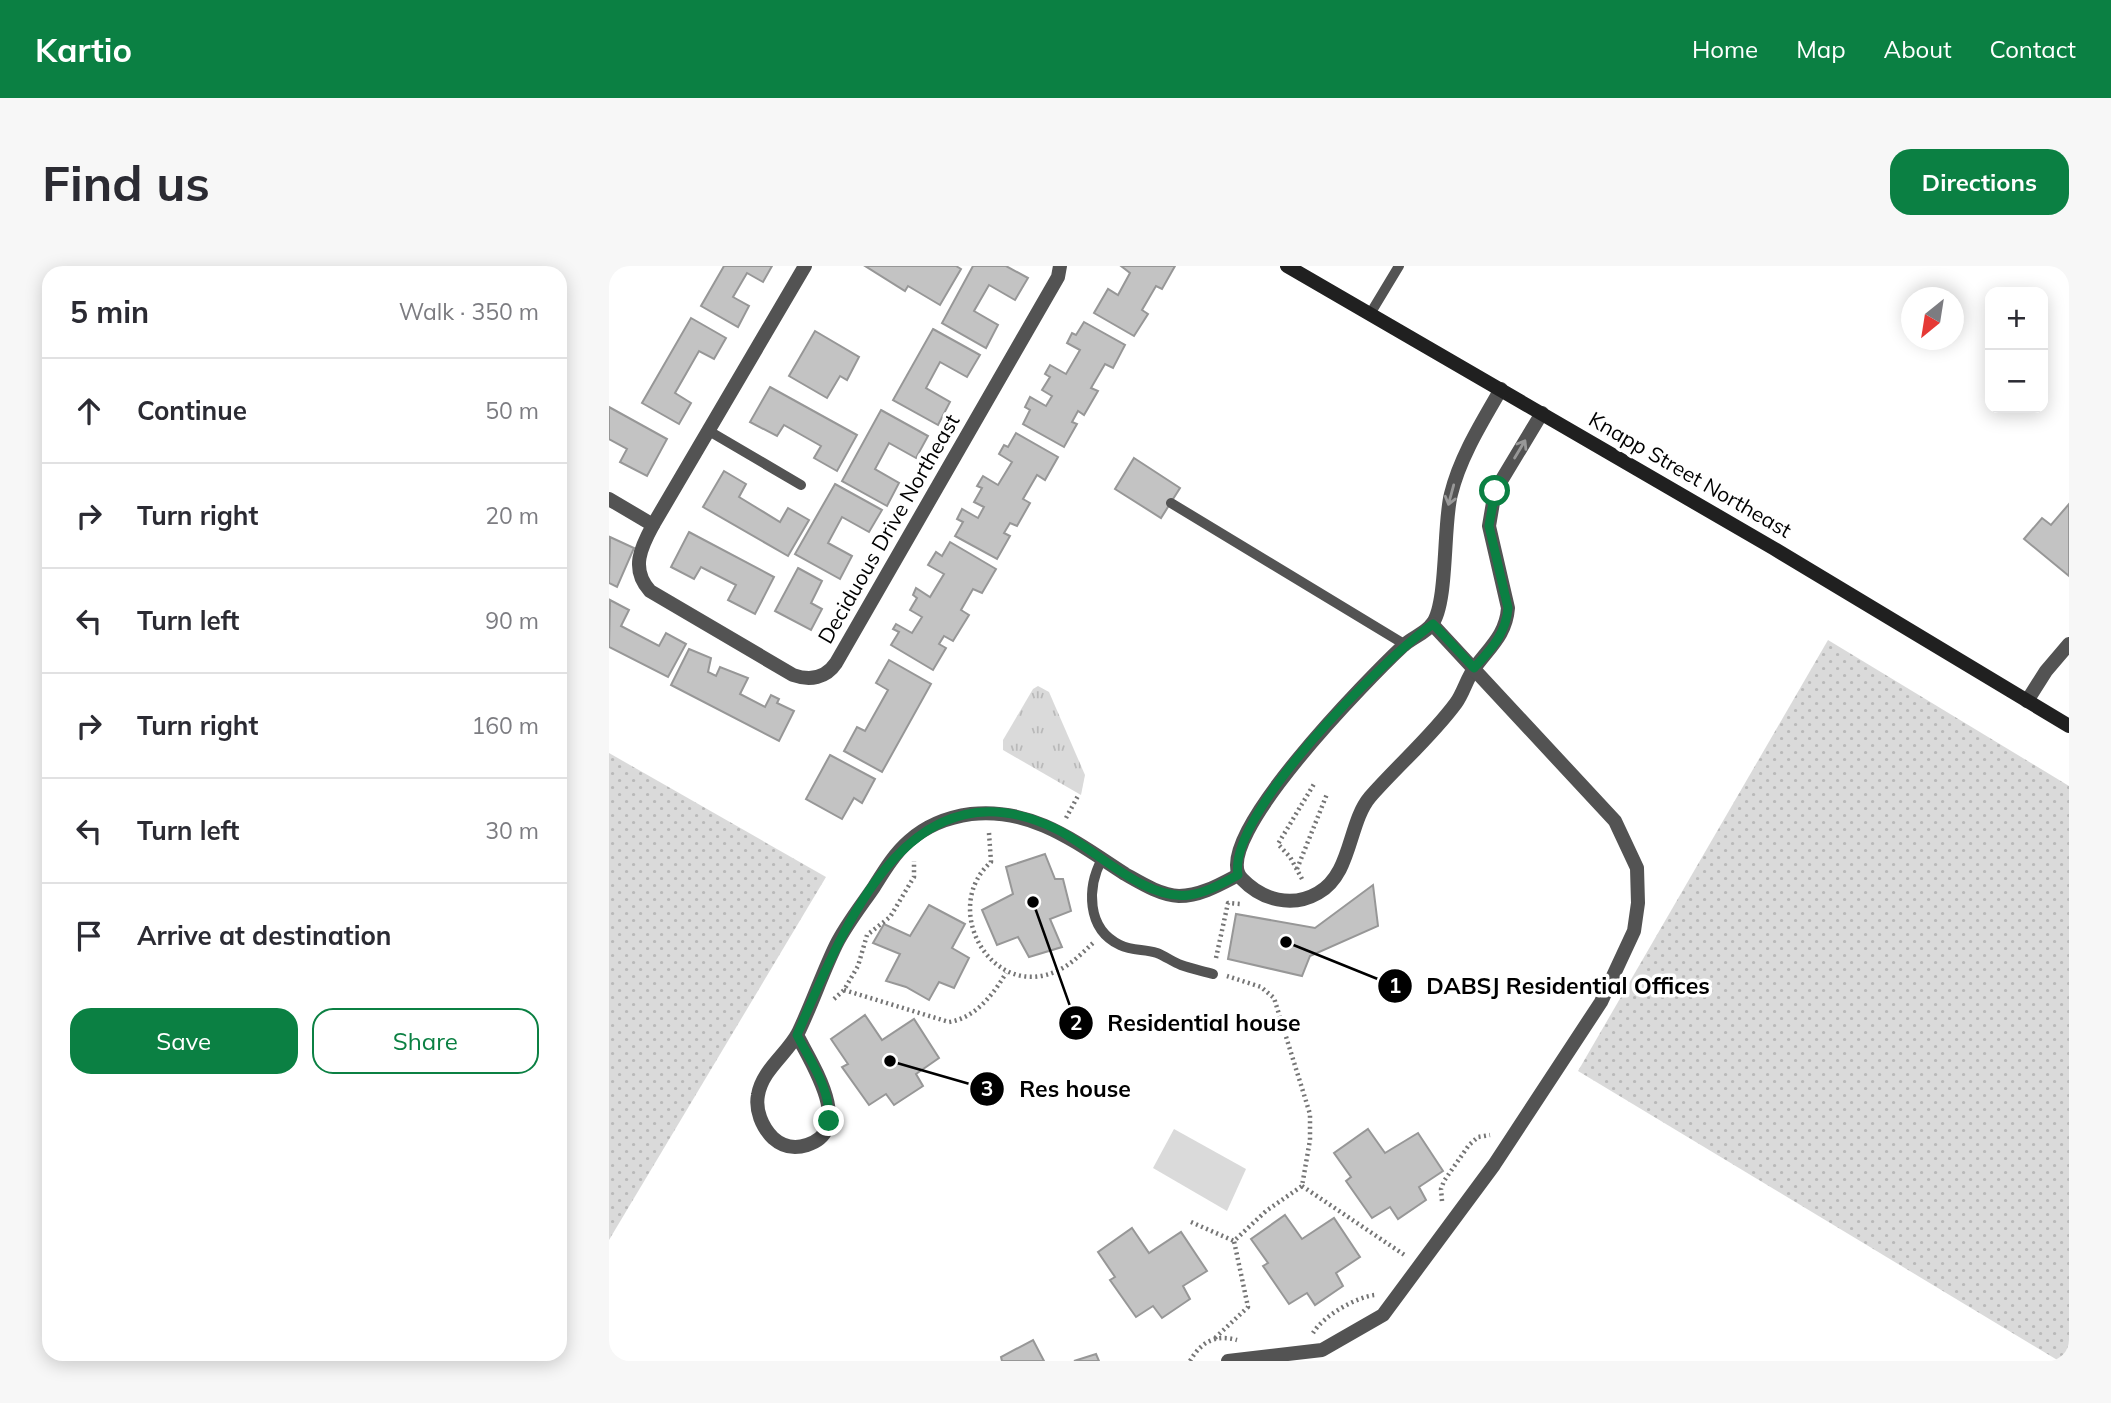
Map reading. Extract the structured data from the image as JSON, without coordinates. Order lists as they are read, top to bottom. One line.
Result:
{"streets":{"main road":["Knapp Street Northeast"],"street":["Deciduous Drive Northeast"]},"places":["Residential house","DABSJ Residential Offices","Res house"],"north":"bottom left","page":{"header":"Kartio","nav":["Home","Map","About","Contact"],"buttons":["Directions",["Save","Share"]],"title":"Find us","heading":["5 min","Walk · 350 m"],"map_buttons":["+","−"],"list":[["Continue","50 m"],["Turn right","20 m"],["Turn left","90 m"],["Turn right","160 m"],["Turn left","30 m"],"Arrive at destination"]}}
